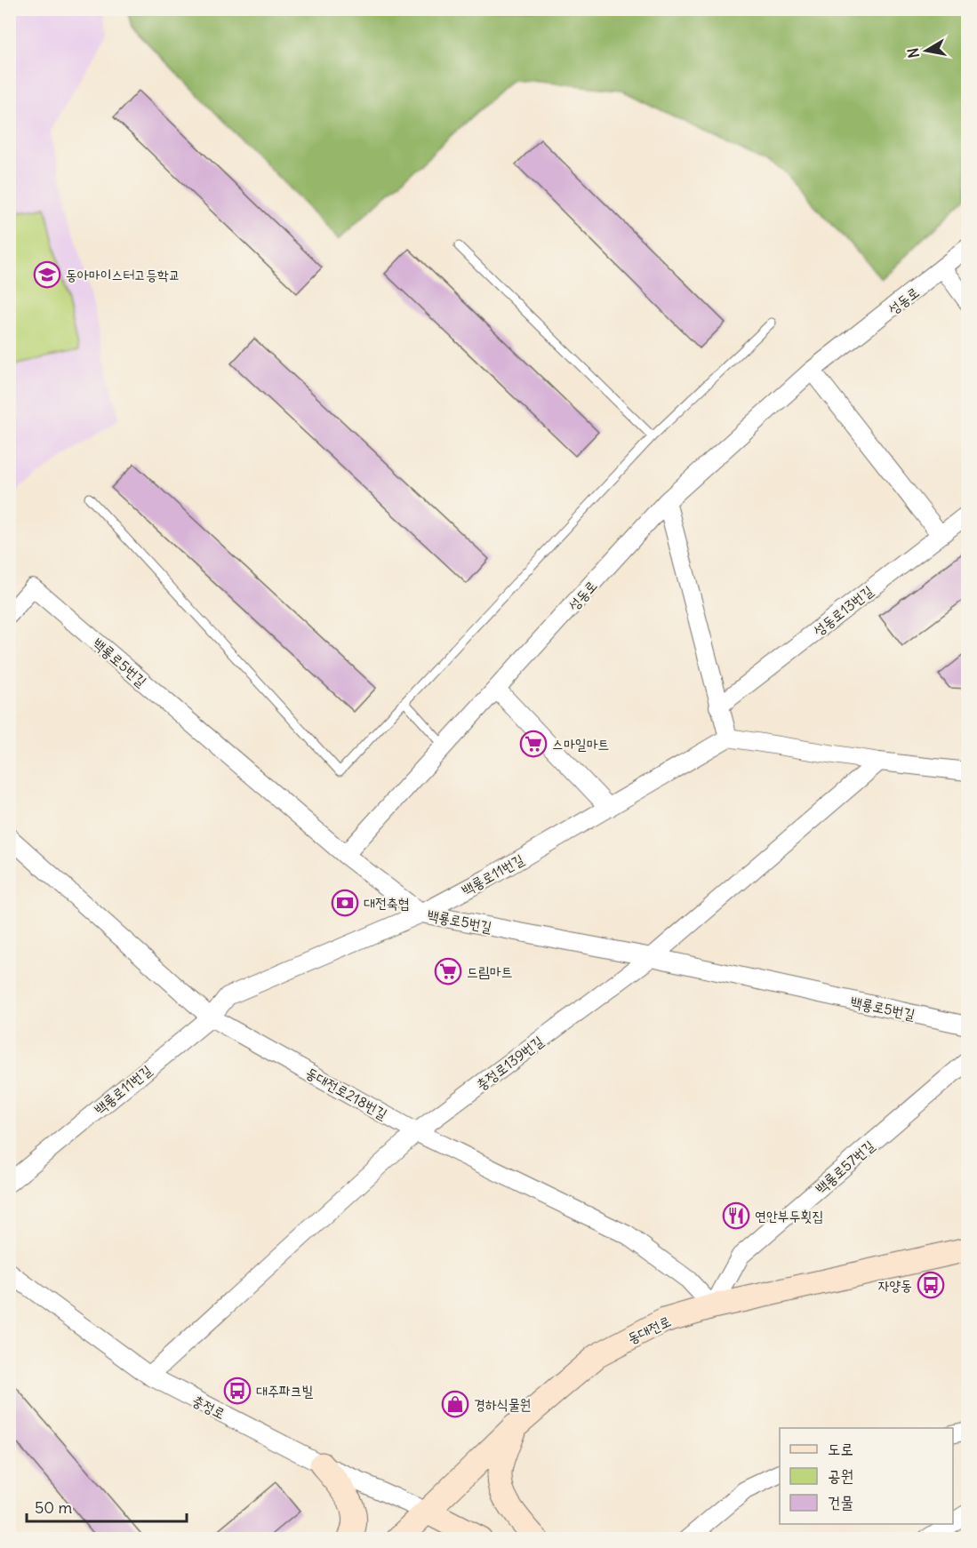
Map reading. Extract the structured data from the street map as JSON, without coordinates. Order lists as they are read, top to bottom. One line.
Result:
{"streets":{"main road":["동대전로"],"street":["성동로","성동로13번길","백룡로5번길","백룡로11번길","충정로139번길","동대전로218번길","백룡로57번길","충정로"]},"crossings":[["성동로","백룡로5번길"],["백룡로5번길","백룡로11번길"],["백룡로5번길","충정로139번길"],["백룡로11번길","동대전로218번길"],["충정로139번길","동대전로218번길"],["충정로139번길","충정로"],["동대전로218번길","백룡로57번길"],["동대전로218번길","동대전로"],["백룡로57번길","동대전로"],["동대전로","충정로"]],"places":{"school or university":["동아마이스터고등학교"],"supermarket":["스마일마트","드림마트"],"bank":["대전축협"],"restaurant":["연안부두횟집"],"bus stop":["자양동","대주파크빌"],"shop":["경하식물원"]},"legend":["도로","공원","건물"],"scale_bar":"50 m","north":"left"}
